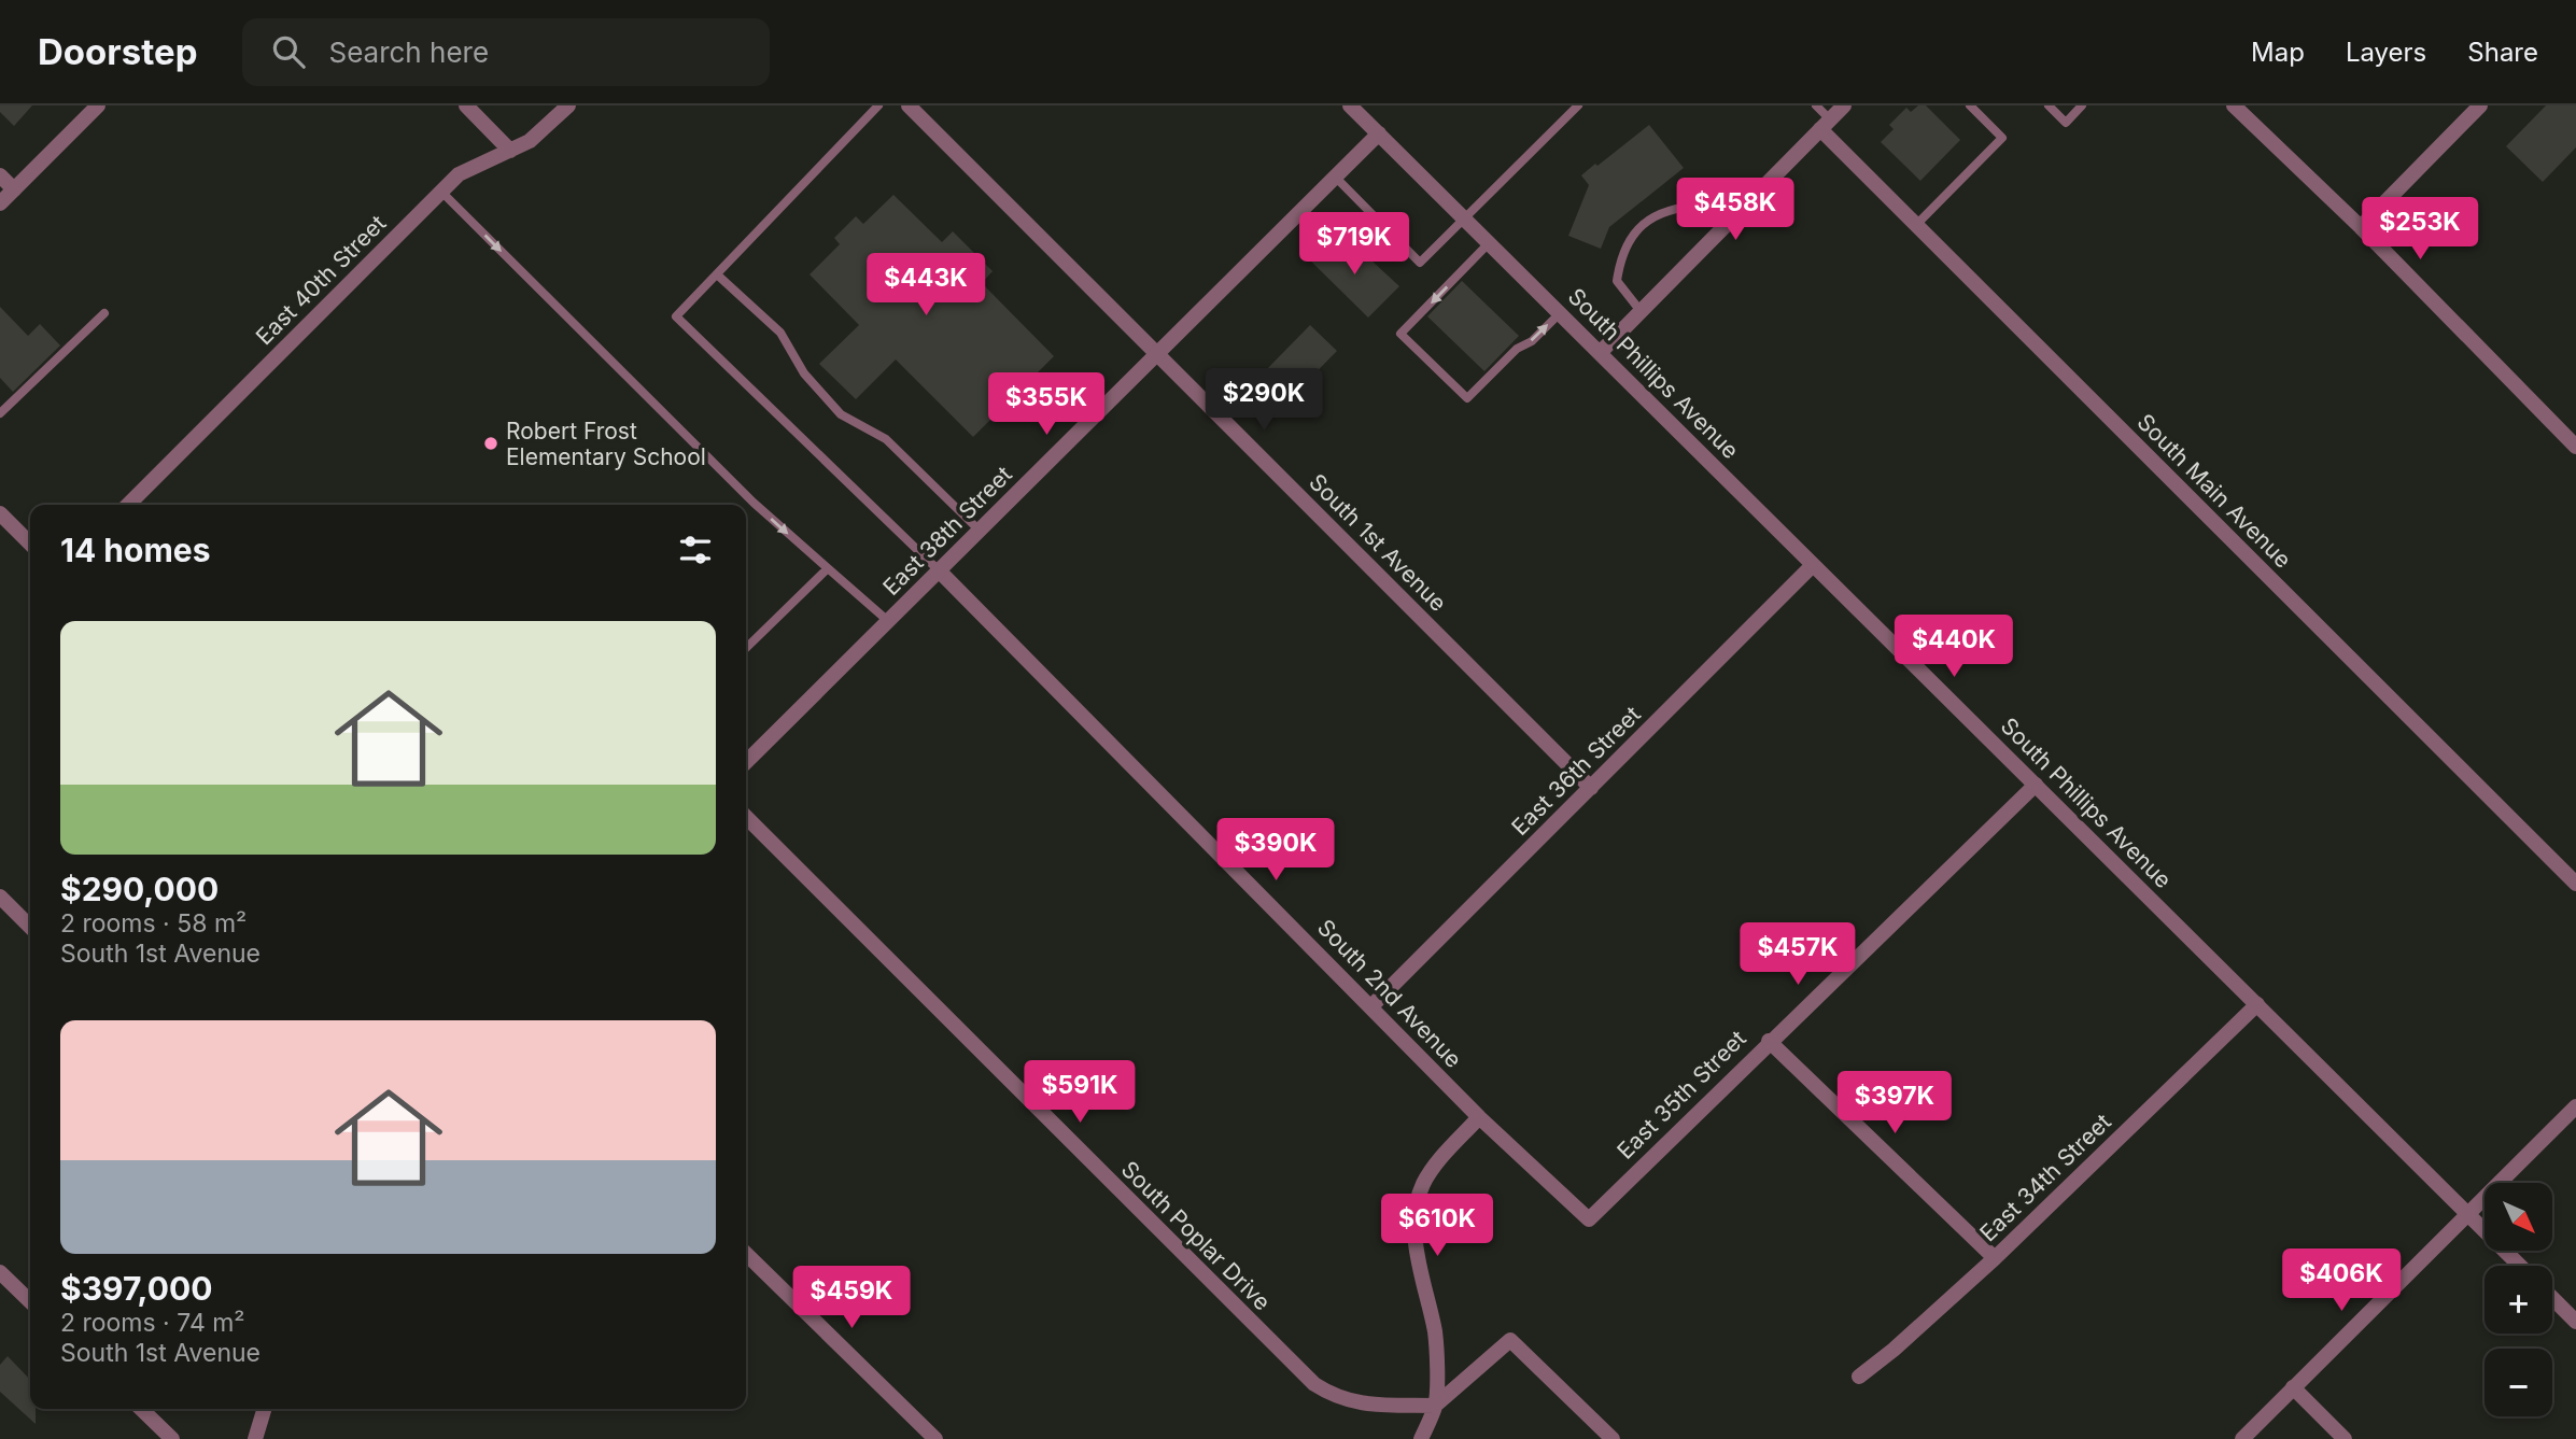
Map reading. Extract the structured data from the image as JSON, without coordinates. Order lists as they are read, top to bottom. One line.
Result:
{"streets":{"street":["East 40th Street","South Phillips Avenue","South Main Avenue","East 38th Street","South 1st Avenue","East 36th Street","South 2nd Avenue","East 35th Street","East 34th Street","South Poplar Drive"]},"crossings":[["South Phillips Avenue","East 38th Street"],["South Phillips Avenue","East 36th Street"],["South Phillips Avenue","East 35th Street"],["South Phillips Avenue","East 34th Street"],["East 38th Street","South 1st Avenue"],["East 38th Street","South 2nd Avenue"],["South 1st Avenue","East 36th Street"],["East 36th Street","South 2nd Avenue"],["South 2nd Avenue","East 35th Street"]],"places":["Robert Frost Elementary School"],"north":"bottom right","page":{"header":"Doorstep","search":"Search here","nav":["Map","Layers","Share"],"price":["$458K","$253K","$719K","$443K","$290K","$355K","$440K","$390K","$457K","$591K","$397K","$610K","$406K","$459K"],"heading":"14 homes","list":[{"name":"$290,000","note":"2 rooms · 58 m² · South 1st Avenue"},{"name":"$397,000","note":"2 rooms · 74 m² · South 1st Avenue"}],"map_buttons":["+","−"]}}
